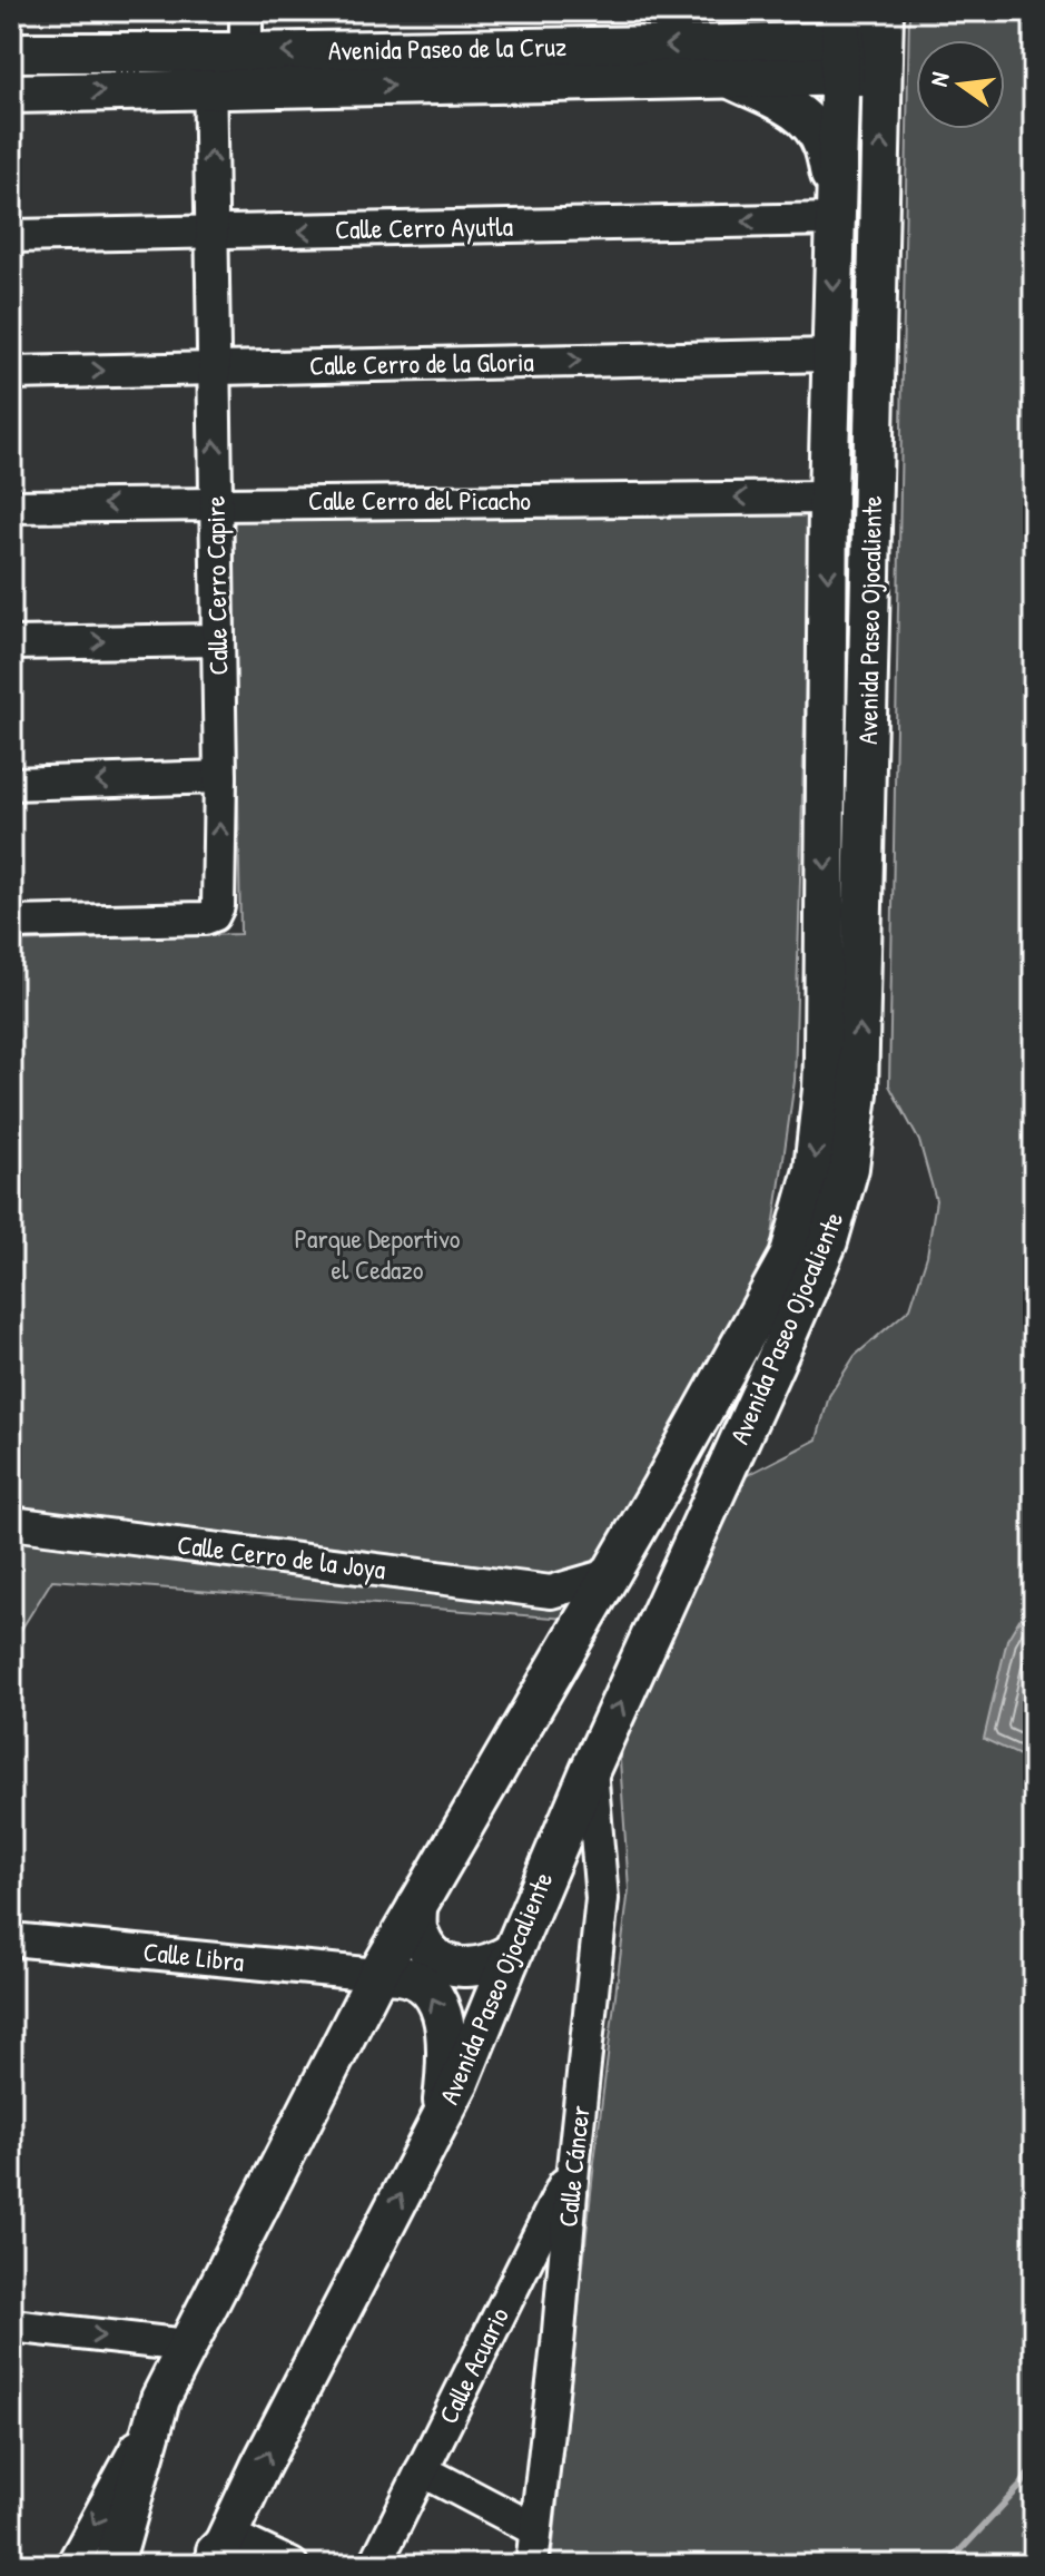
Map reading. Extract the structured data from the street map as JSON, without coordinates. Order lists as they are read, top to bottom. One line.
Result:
{"streets":{"main road":["Avenida Paseo de la Cruz","Avenida Paseo Ojocaliente"],"street":["Calle Cerro Ayutla","Calle Cerro de la Gloria","Calle Cerro del Picacho","Calle Cerro Capire","Calle Cerro de la Joya","Calle Libra","Calle Cáncer","Calle Acuario"]},"crossings":[["Avenida Paseo de la Cruz","Calle Cerro Capire"],["Avenida Paseo de la Cruz","Avenida Paseo Ojocaliente"],["Calle Cerro Ayutla","Calle Cerro Capire"],["Calle Cerro Ayutla","Avenida Paseo Ojocaliente"],["Calle Cerro de la Gloria","Calle Cerro Capire"],["Calle Cerro de la Gloria","Avenida Paseo Ojocaliente"],["Calle Cerro del Picacho","Calle Cerro Capire"],["Calle Cerro del Picacho","Avenida Paseo Ojocaliente"],["Avenida Paseo Ojocaliente","Calle Libra"],["Avenida Paseo Ojocaliente","Calle Cáncer"],["Calle Cáncer","Calle Acuario"]],"one_way":["Calle Cerro Ayutla","Calle Cerro de la Gloria"],"parks":["Parque Deportivo el Cedazo"],"north":"left"}
